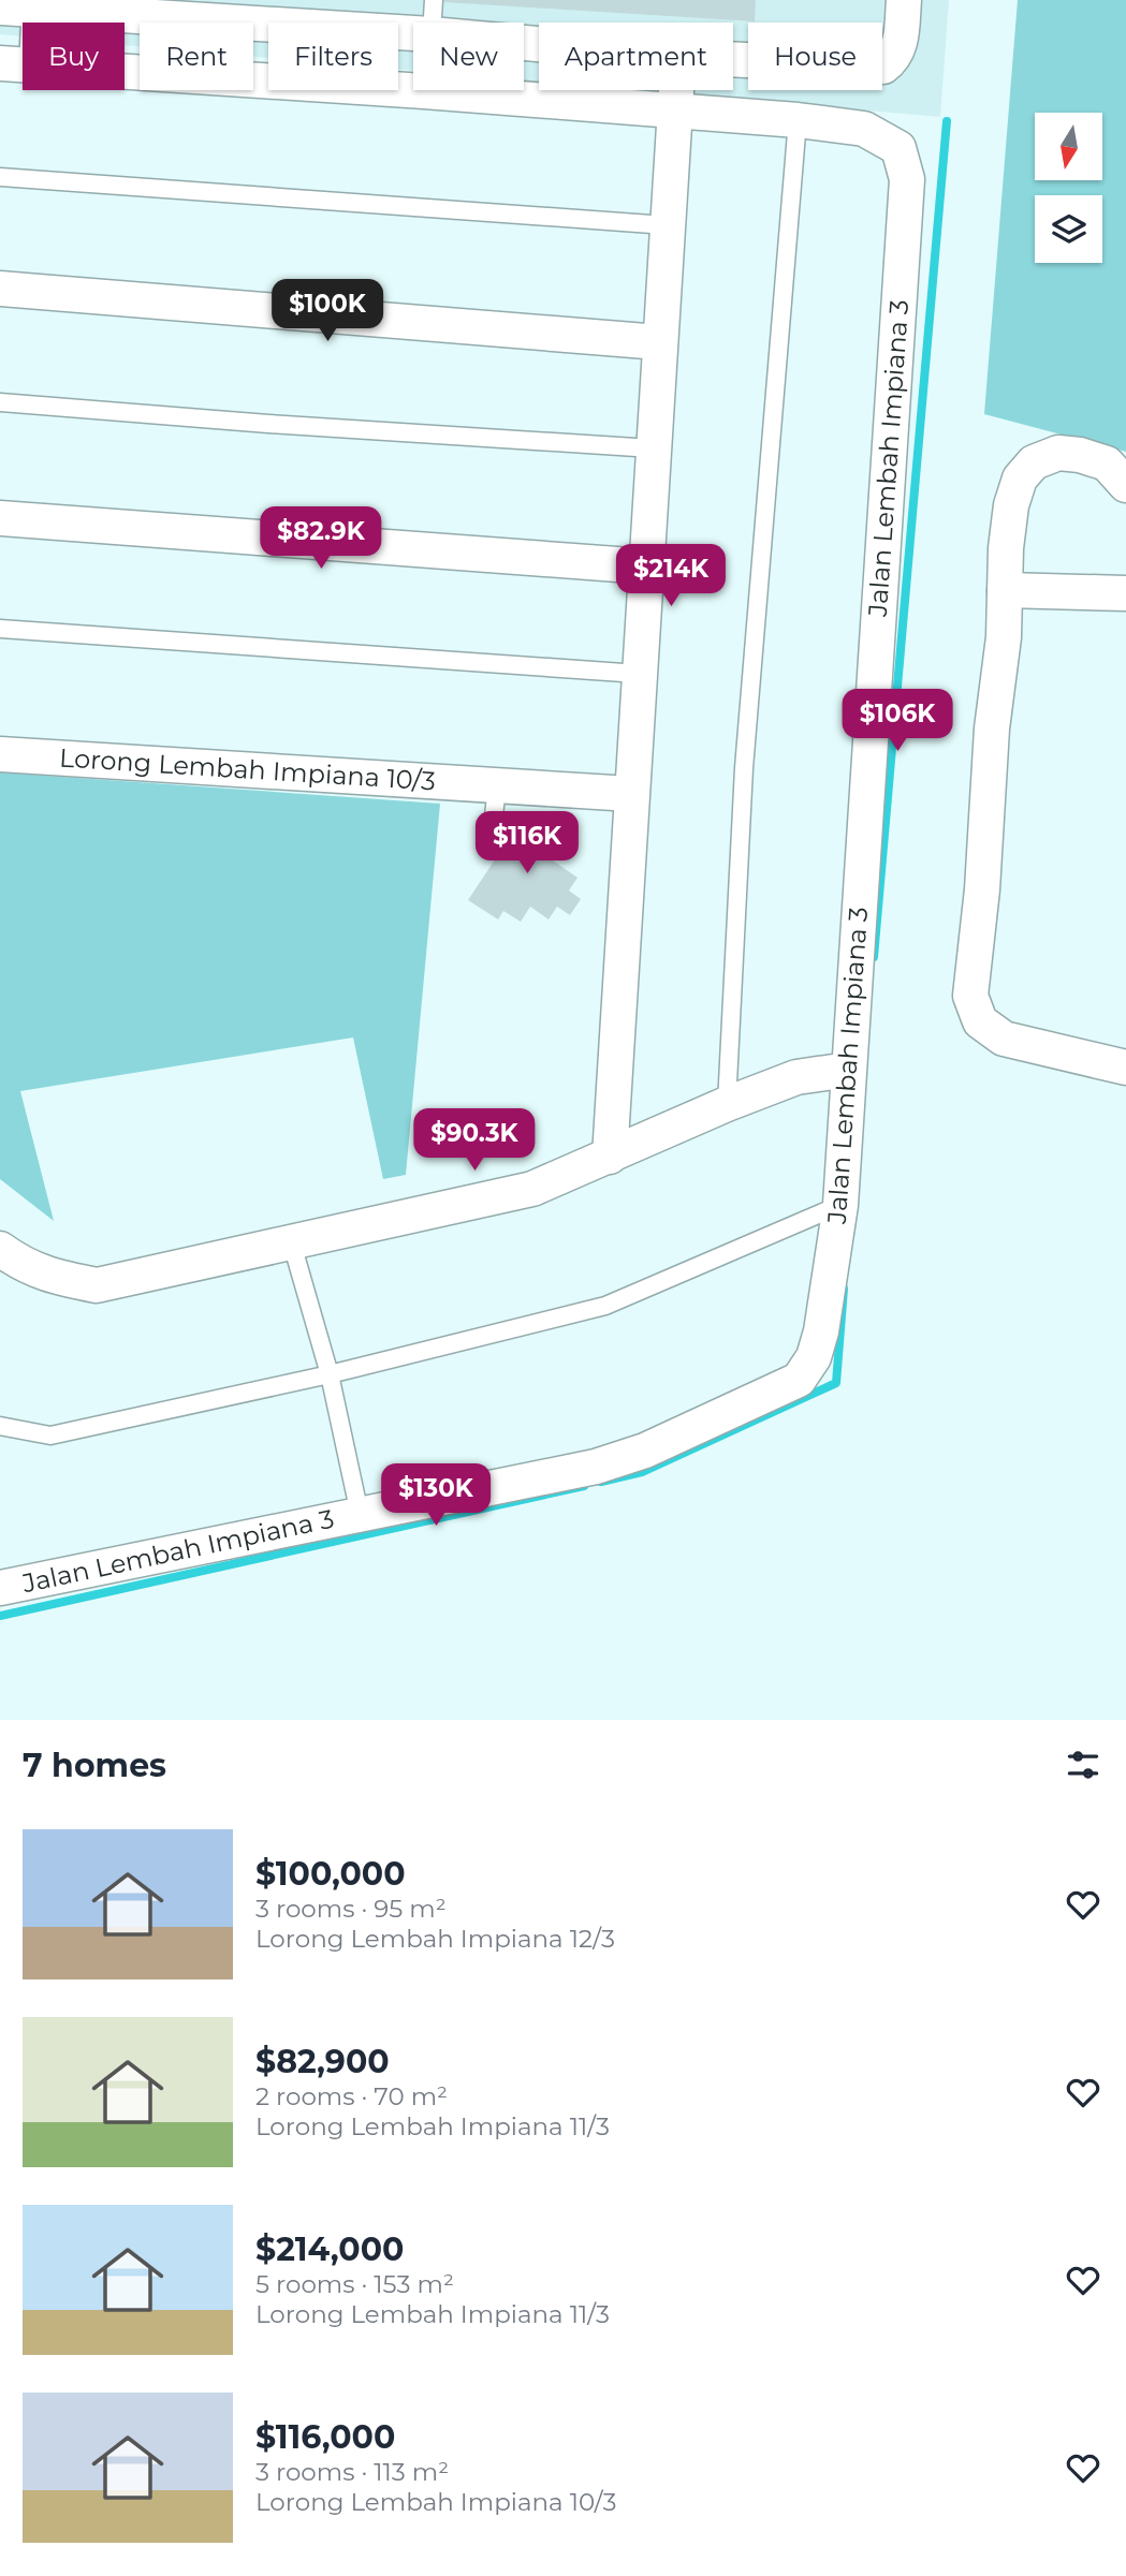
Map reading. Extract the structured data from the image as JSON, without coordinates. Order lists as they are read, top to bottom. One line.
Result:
{"streets":{"street":["Jalan Lembah Impiana 3","Lorong Lembah Impiana 10/3"]},"north":"bottom","page":{"chip":["Buy","Rent","Filters","New","Apartment","House"],"price":["$100K","$82.9K","$214K","$106K","$116K","$90.3K","$130K"],"heading":"7 homes","list":[{"name":"$100,000","note":"3 rooms · 95 m² · Lorong Lembah Impiana 12/3"},{"name":"$82,900","note":"2 rooms · 70 m² · Lorong Lembah Impiana 11/3"},{"name":"$214,000","note":"5 rooms · 153 m² · Lorong Lembah Impiana 11/3"},{"name":"$116,000","note":"3 rooms · 113 m² · Lorong Lembah Impiana 10/3"}]}}
